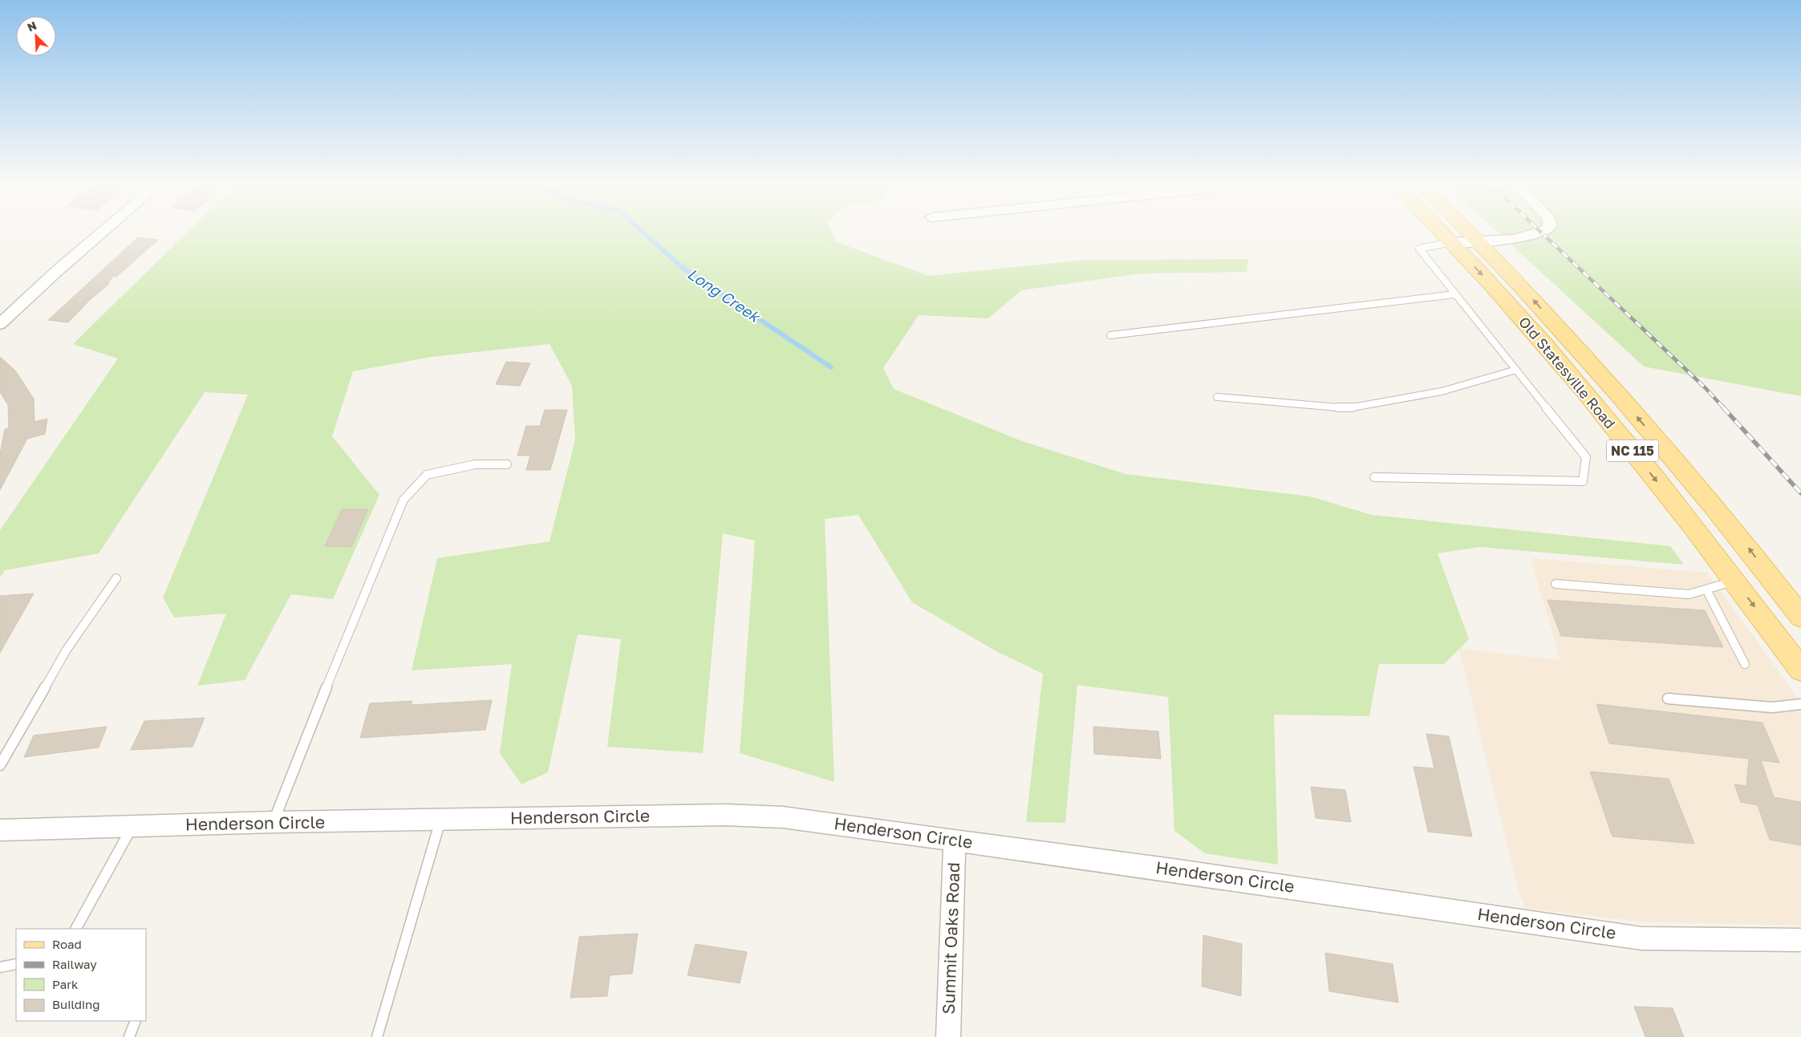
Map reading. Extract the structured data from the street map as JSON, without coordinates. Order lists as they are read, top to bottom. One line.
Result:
{"streets":{"main road":["Old Statesville Road","NC 115"],"street":["Henderson Circle","Summit Oaks Road"]},"crossings":[["Henderson Circle","Summit Oaks Road"]],"water":["Long Creek"],"legend":["Road","Railway","Park","Building"],"north":"top left"}
